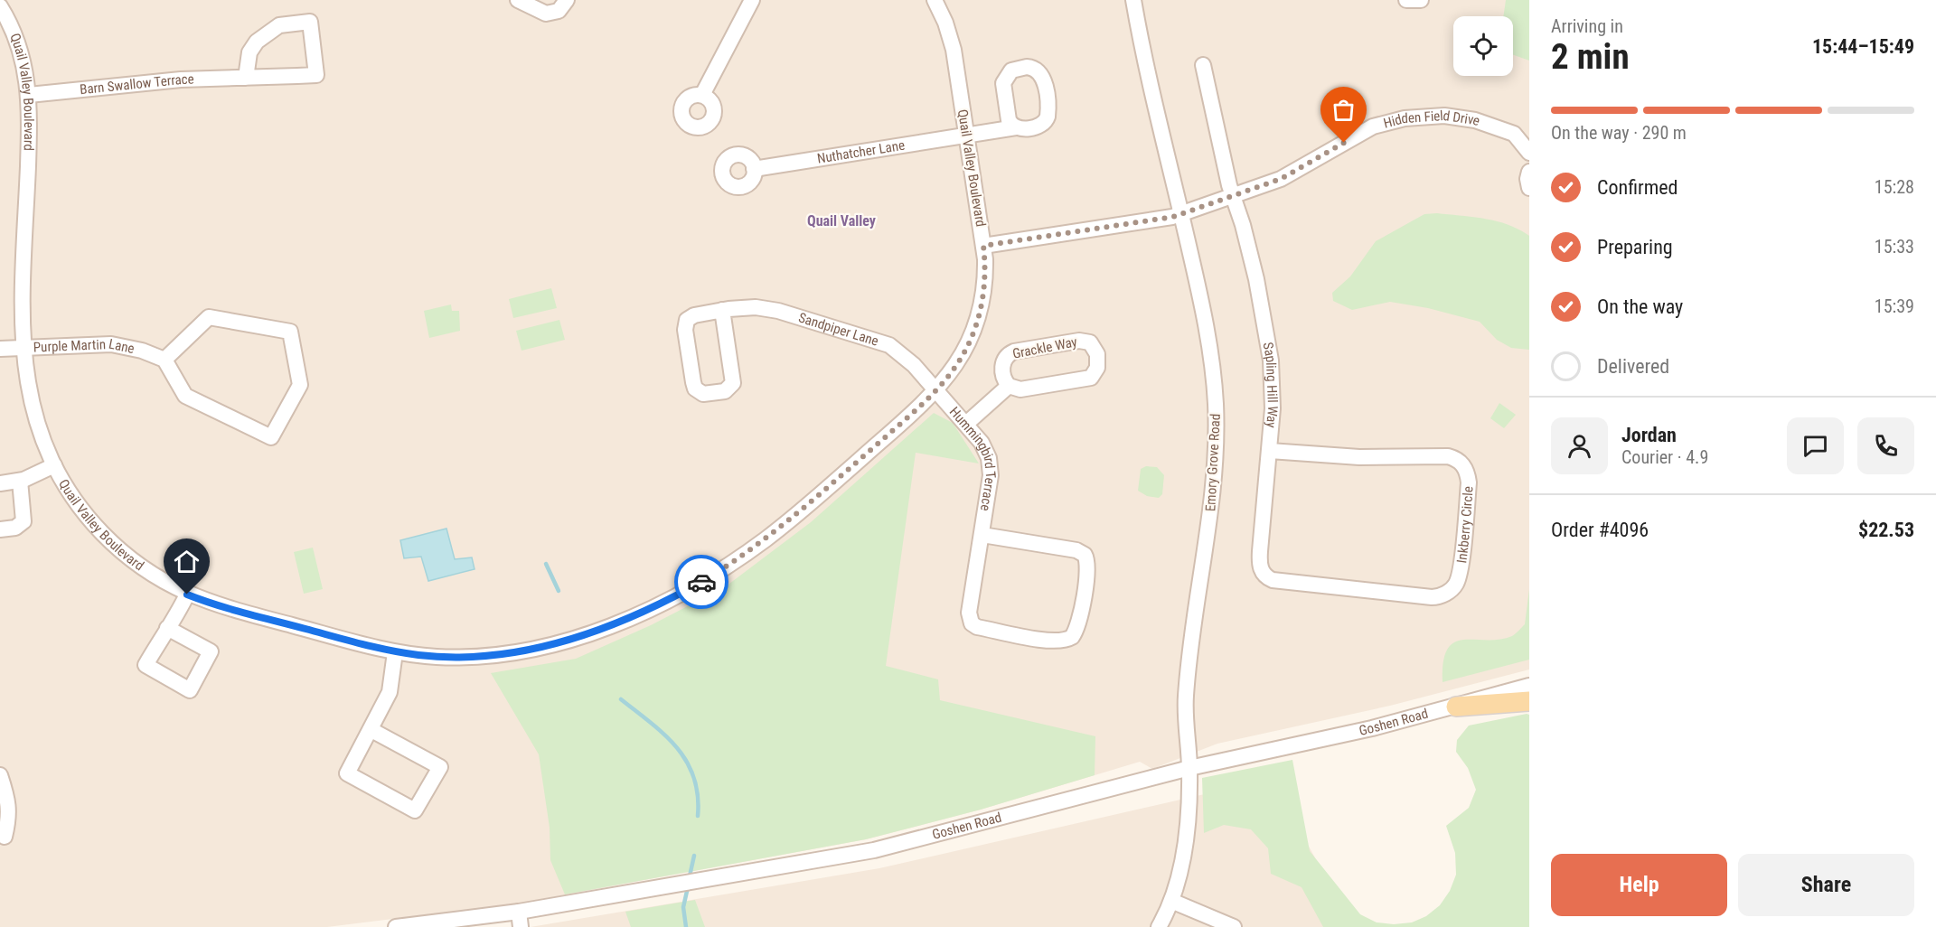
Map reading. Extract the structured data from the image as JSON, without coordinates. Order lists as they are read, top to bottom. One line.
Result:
{"streets":{"street":["Barn Swallow Terrace","Quail Valley Boulevard","Hidden Field Drive","Nuthatcher Lane","Sandpiper Lane","Grackle Way","Purple Martin Lane","Sapling Hill Way","Hummingbird Terrace","Emory Grove Road","Inkberry Circle","Goshen Road"]},"crossings":[["Barn Swallow Terrace","Quail Valley Boulevard"],["Quail Valley Boulevard","Hidden Field Drive"],["Quail Valley Boulevard","Nuthatcher Lane"],["Quail Valley Boulevard","Sandpiper Lane"],["Quail Valley Boulevard","Purple Martin Lane"],["Quail Valley Boulevard","Hummingbird Terrace"],["Hidden Field Drive","Sapling Hill Way"],["Hidden Field Drive","Emory Grove Road"],["Sandpiper Lane","Hummingbird Terrace"],["Sapling Hill Way","Inkberry Circle"],["Emory Grove Road","Goshen Road"]],"districts":["Quail Valley"],"page":{"heading":["2 min","Arriving in","15:44–15:49"],"panel":["Jordan","Courier · 4.9","Order #4096","$22.53"],"bar":"On the way · 290 m","list":[["Confirmed","15:28"],["Preparing","15:33"],["On the way","15:39"],"Delivered"],"buttons":["Help","Share"]}}
